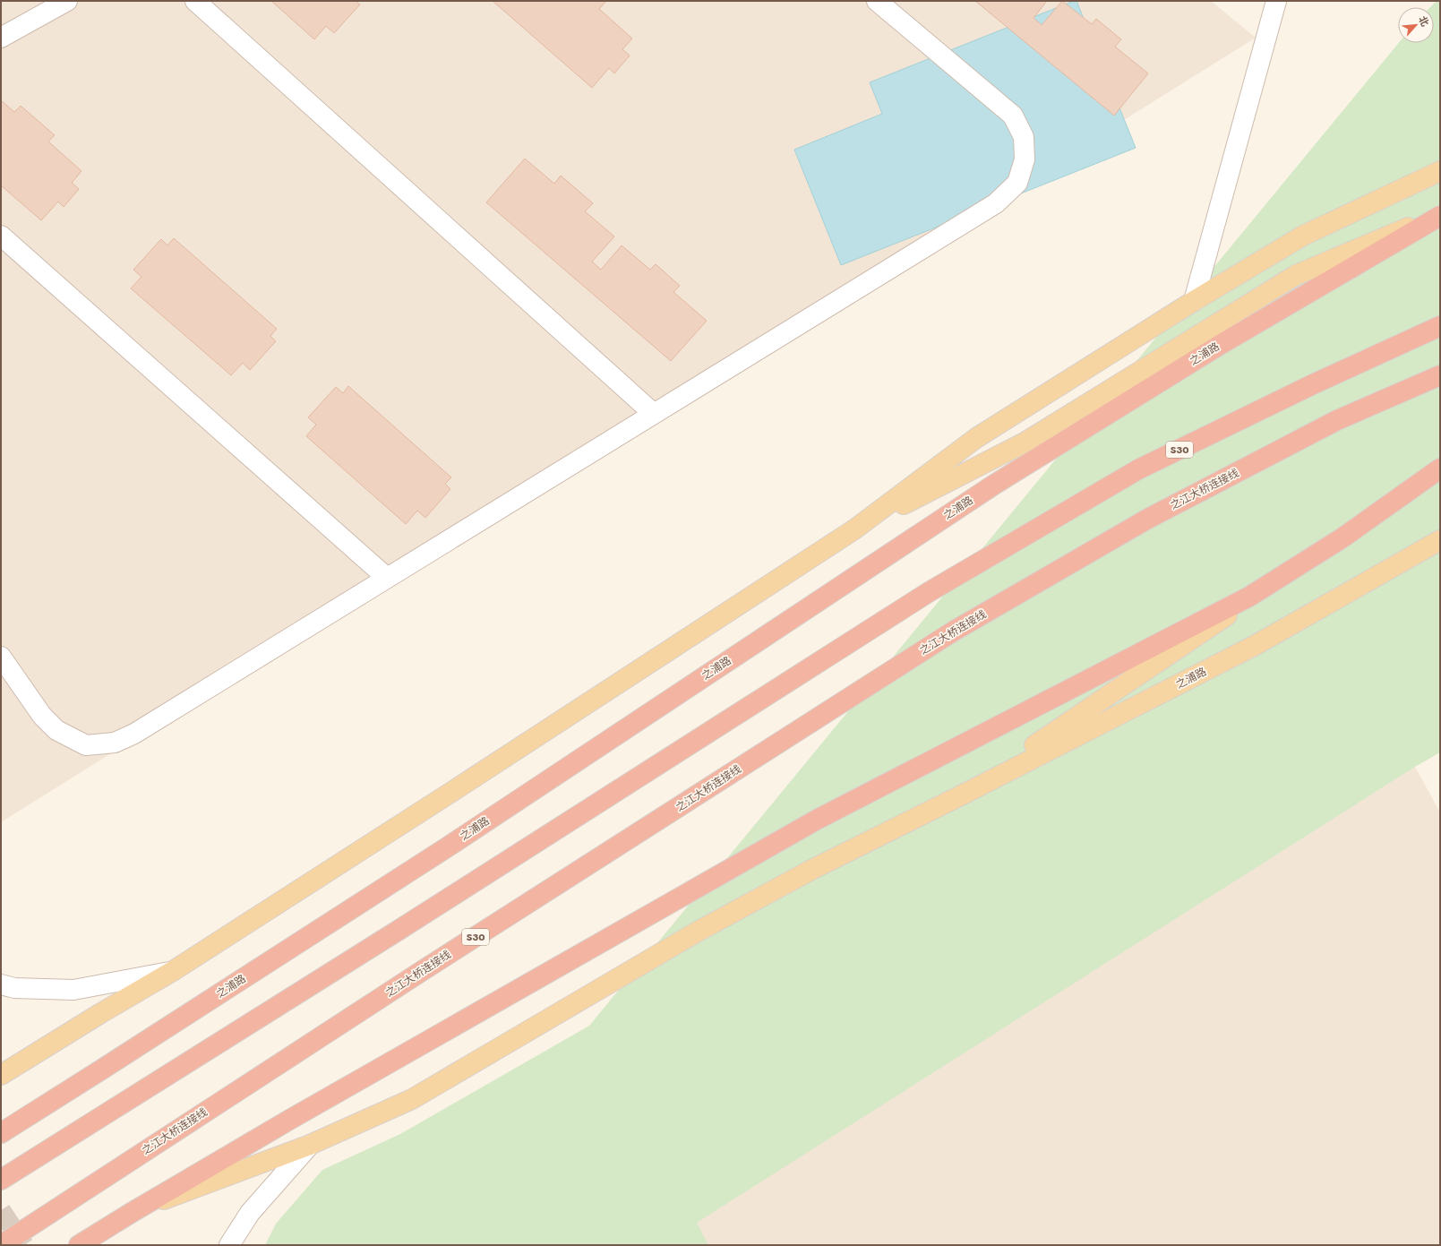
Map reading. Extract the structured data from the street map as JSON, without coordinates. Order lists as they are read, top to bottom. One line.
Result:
{"streets":{"highway":["之浦路","S30","之江大桥连接线"]},"north":"top right"}
